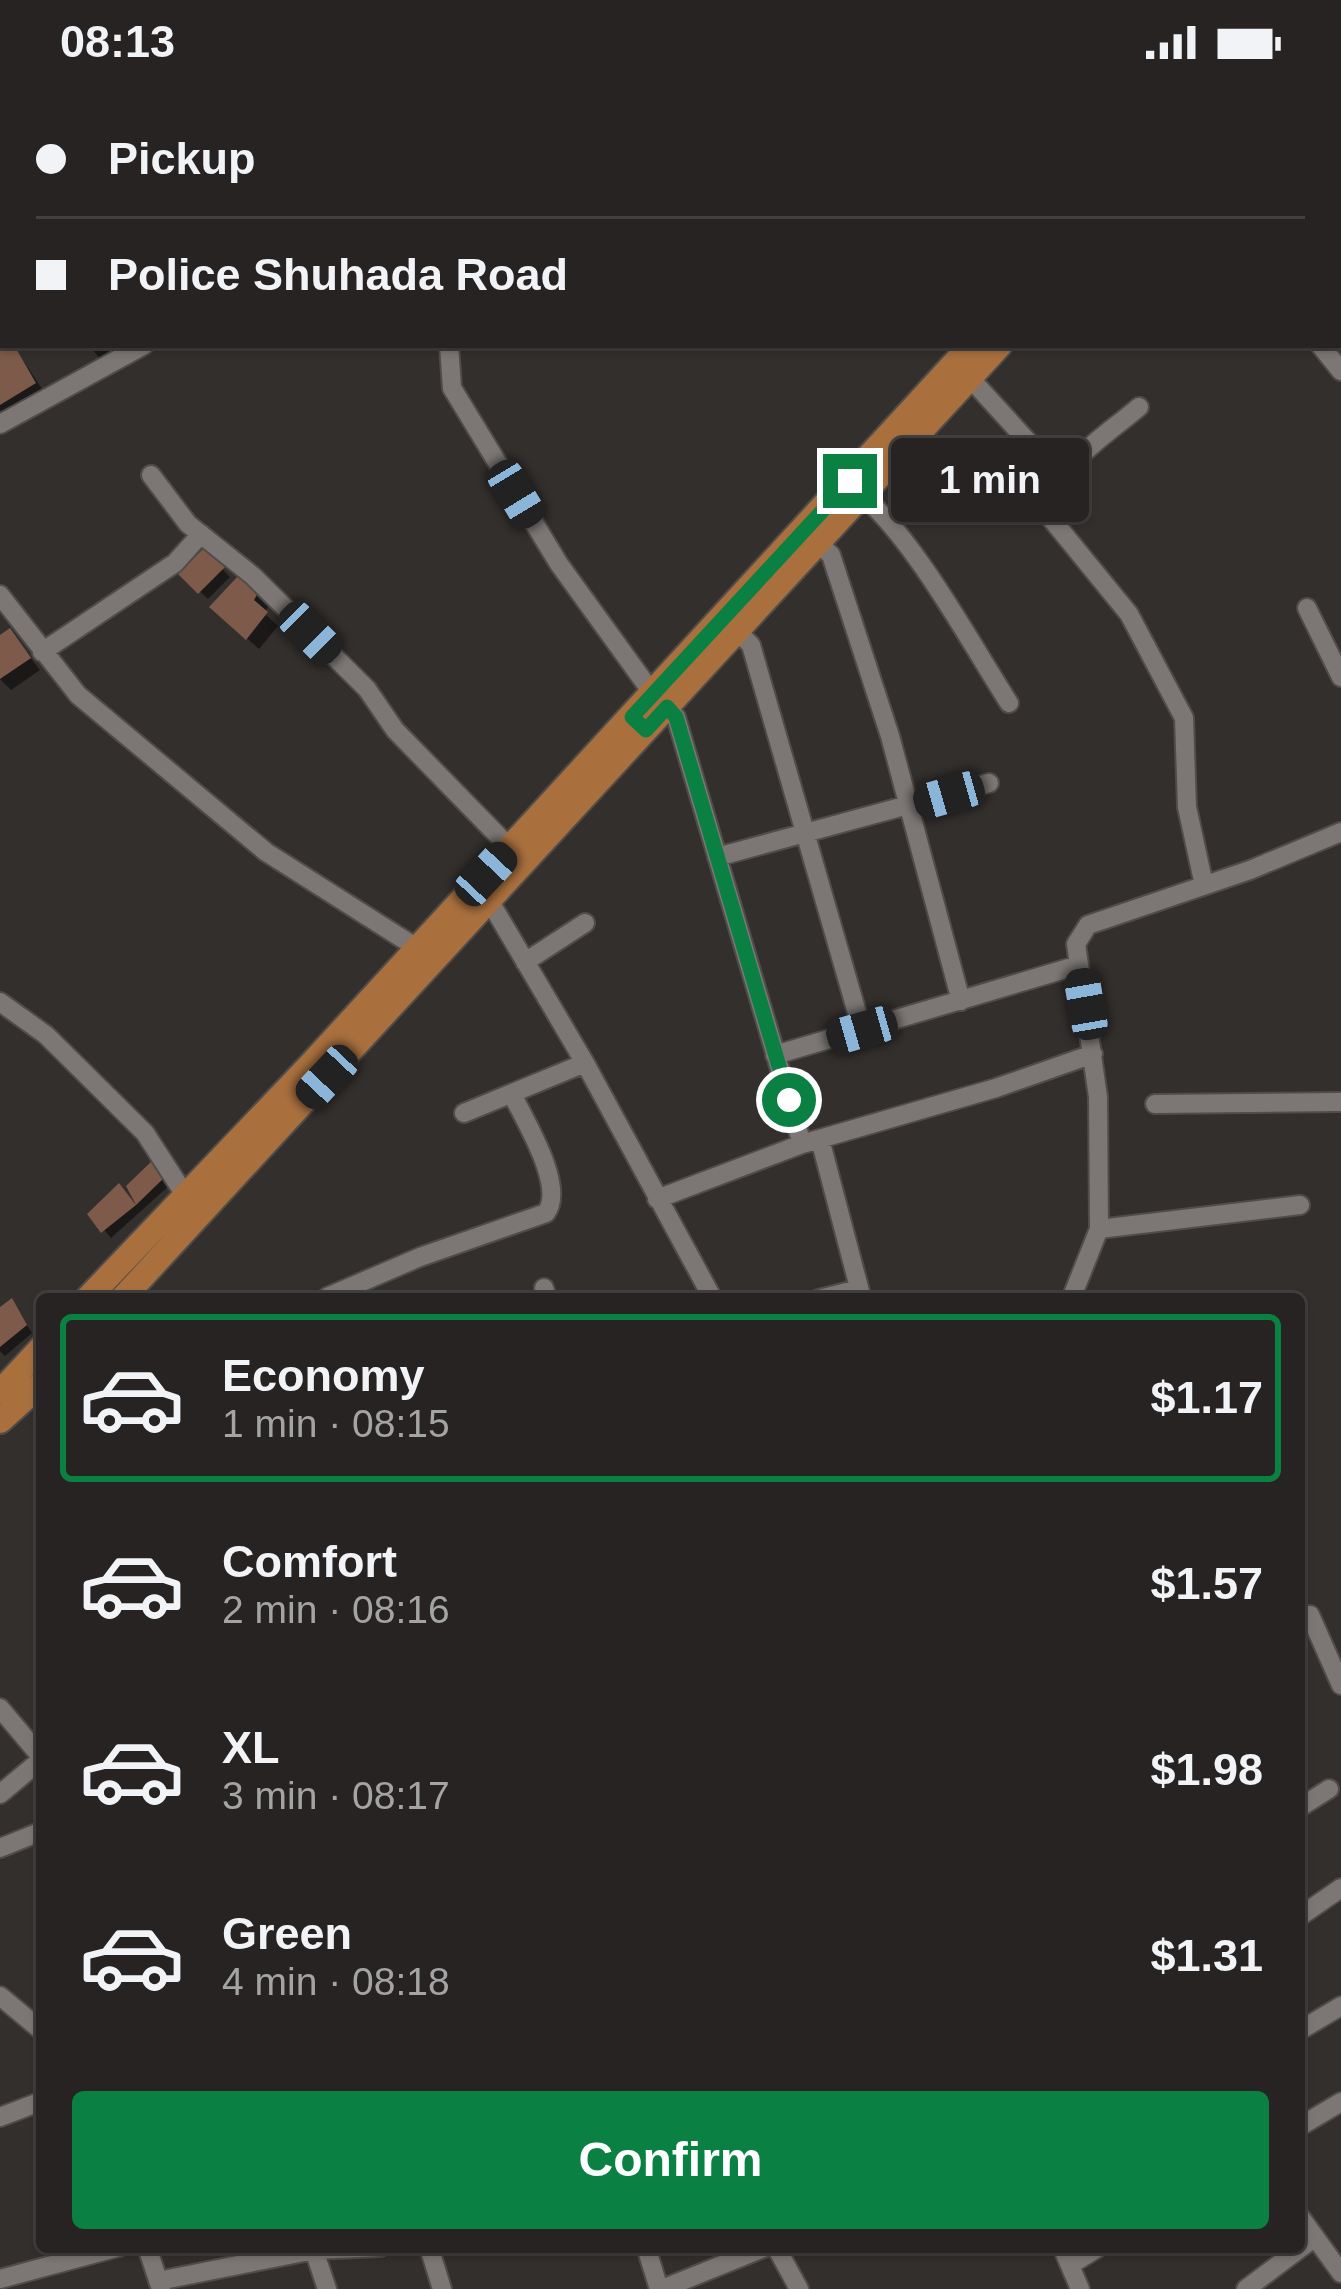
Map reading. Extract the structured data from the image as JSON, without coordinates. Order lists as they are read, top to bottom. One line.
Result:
{"page":{"status":"08:13","banner":["Pickup","Police Shuhada Road"],"bubble":"1 min","list":[{"name":"Economy","note":"1 min · 08:15","value":"$1.17"},{"name":"Comfort","note":"2 min · 08:16","value":"$1.57"},{"name":"XL","note":"3 min · 08:17","value":"$1.98"},{"name":"Green","note":"4 min · 08:18","value":"$1.31"}],"buttons":"Confirm"}}
